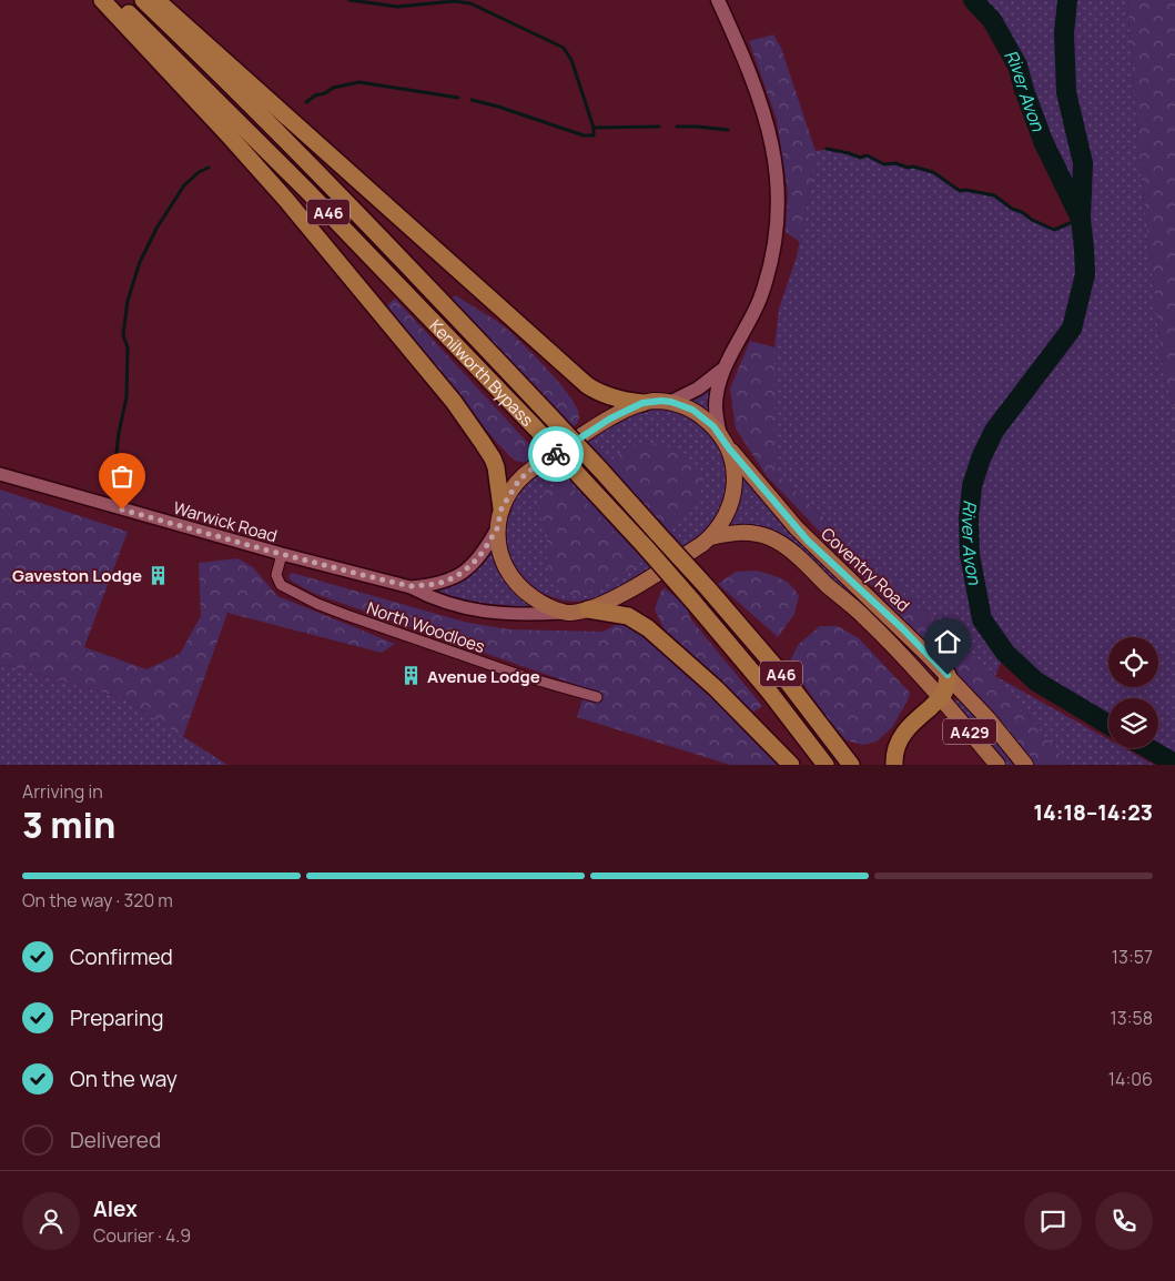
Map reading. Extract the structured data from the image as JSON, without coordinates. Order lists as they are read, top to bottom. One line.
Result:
{"streets":{"highway":["A46","Kenilworth Bypass"],"main road":["Coventry Road","A429"],"street":["Warwick Road","North Woodloes"]},"crossings":[["Warwick Road","North Woodloes"]],"water":["River Avon"],"places":{"building":["Gaveston Lodge","Avenue Lodge"]},"page":{"heading":["3 min","Arriving in","14:18–14:23"],"panel":["Alex","Courier · 4.9"],"bar":"On the way · 320 m","list":[["Confirmed","13:57"],["Preparing","13:58"],["On the way","14:06"],"Delivered"]}}
